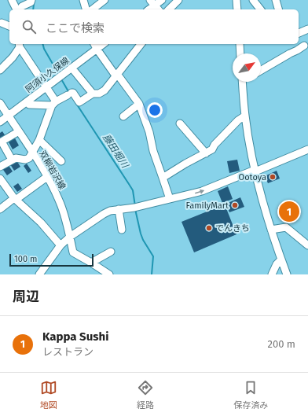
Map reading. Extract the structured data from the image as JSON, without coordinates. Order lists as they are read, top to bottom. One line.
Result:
{"streets":{"street":["阿須小久保線","双柳岩沢線"]},"crossings":[["阿須小久保線","双柳岩沢線"]],"water":["藤田堀川"],"places":["Ootoya","FamilyMart","でんきち"],"scale_bar":"100 m","north":"top right","page":{"search":"ここで検索","pins":"1","scale":"100 m","heading":"周辺","list":[{"mark":"1","name":"Kappa Sushi","note":"レストラン","value":"200 m"}],"nav":["地図","経路","保存済み"]}}
